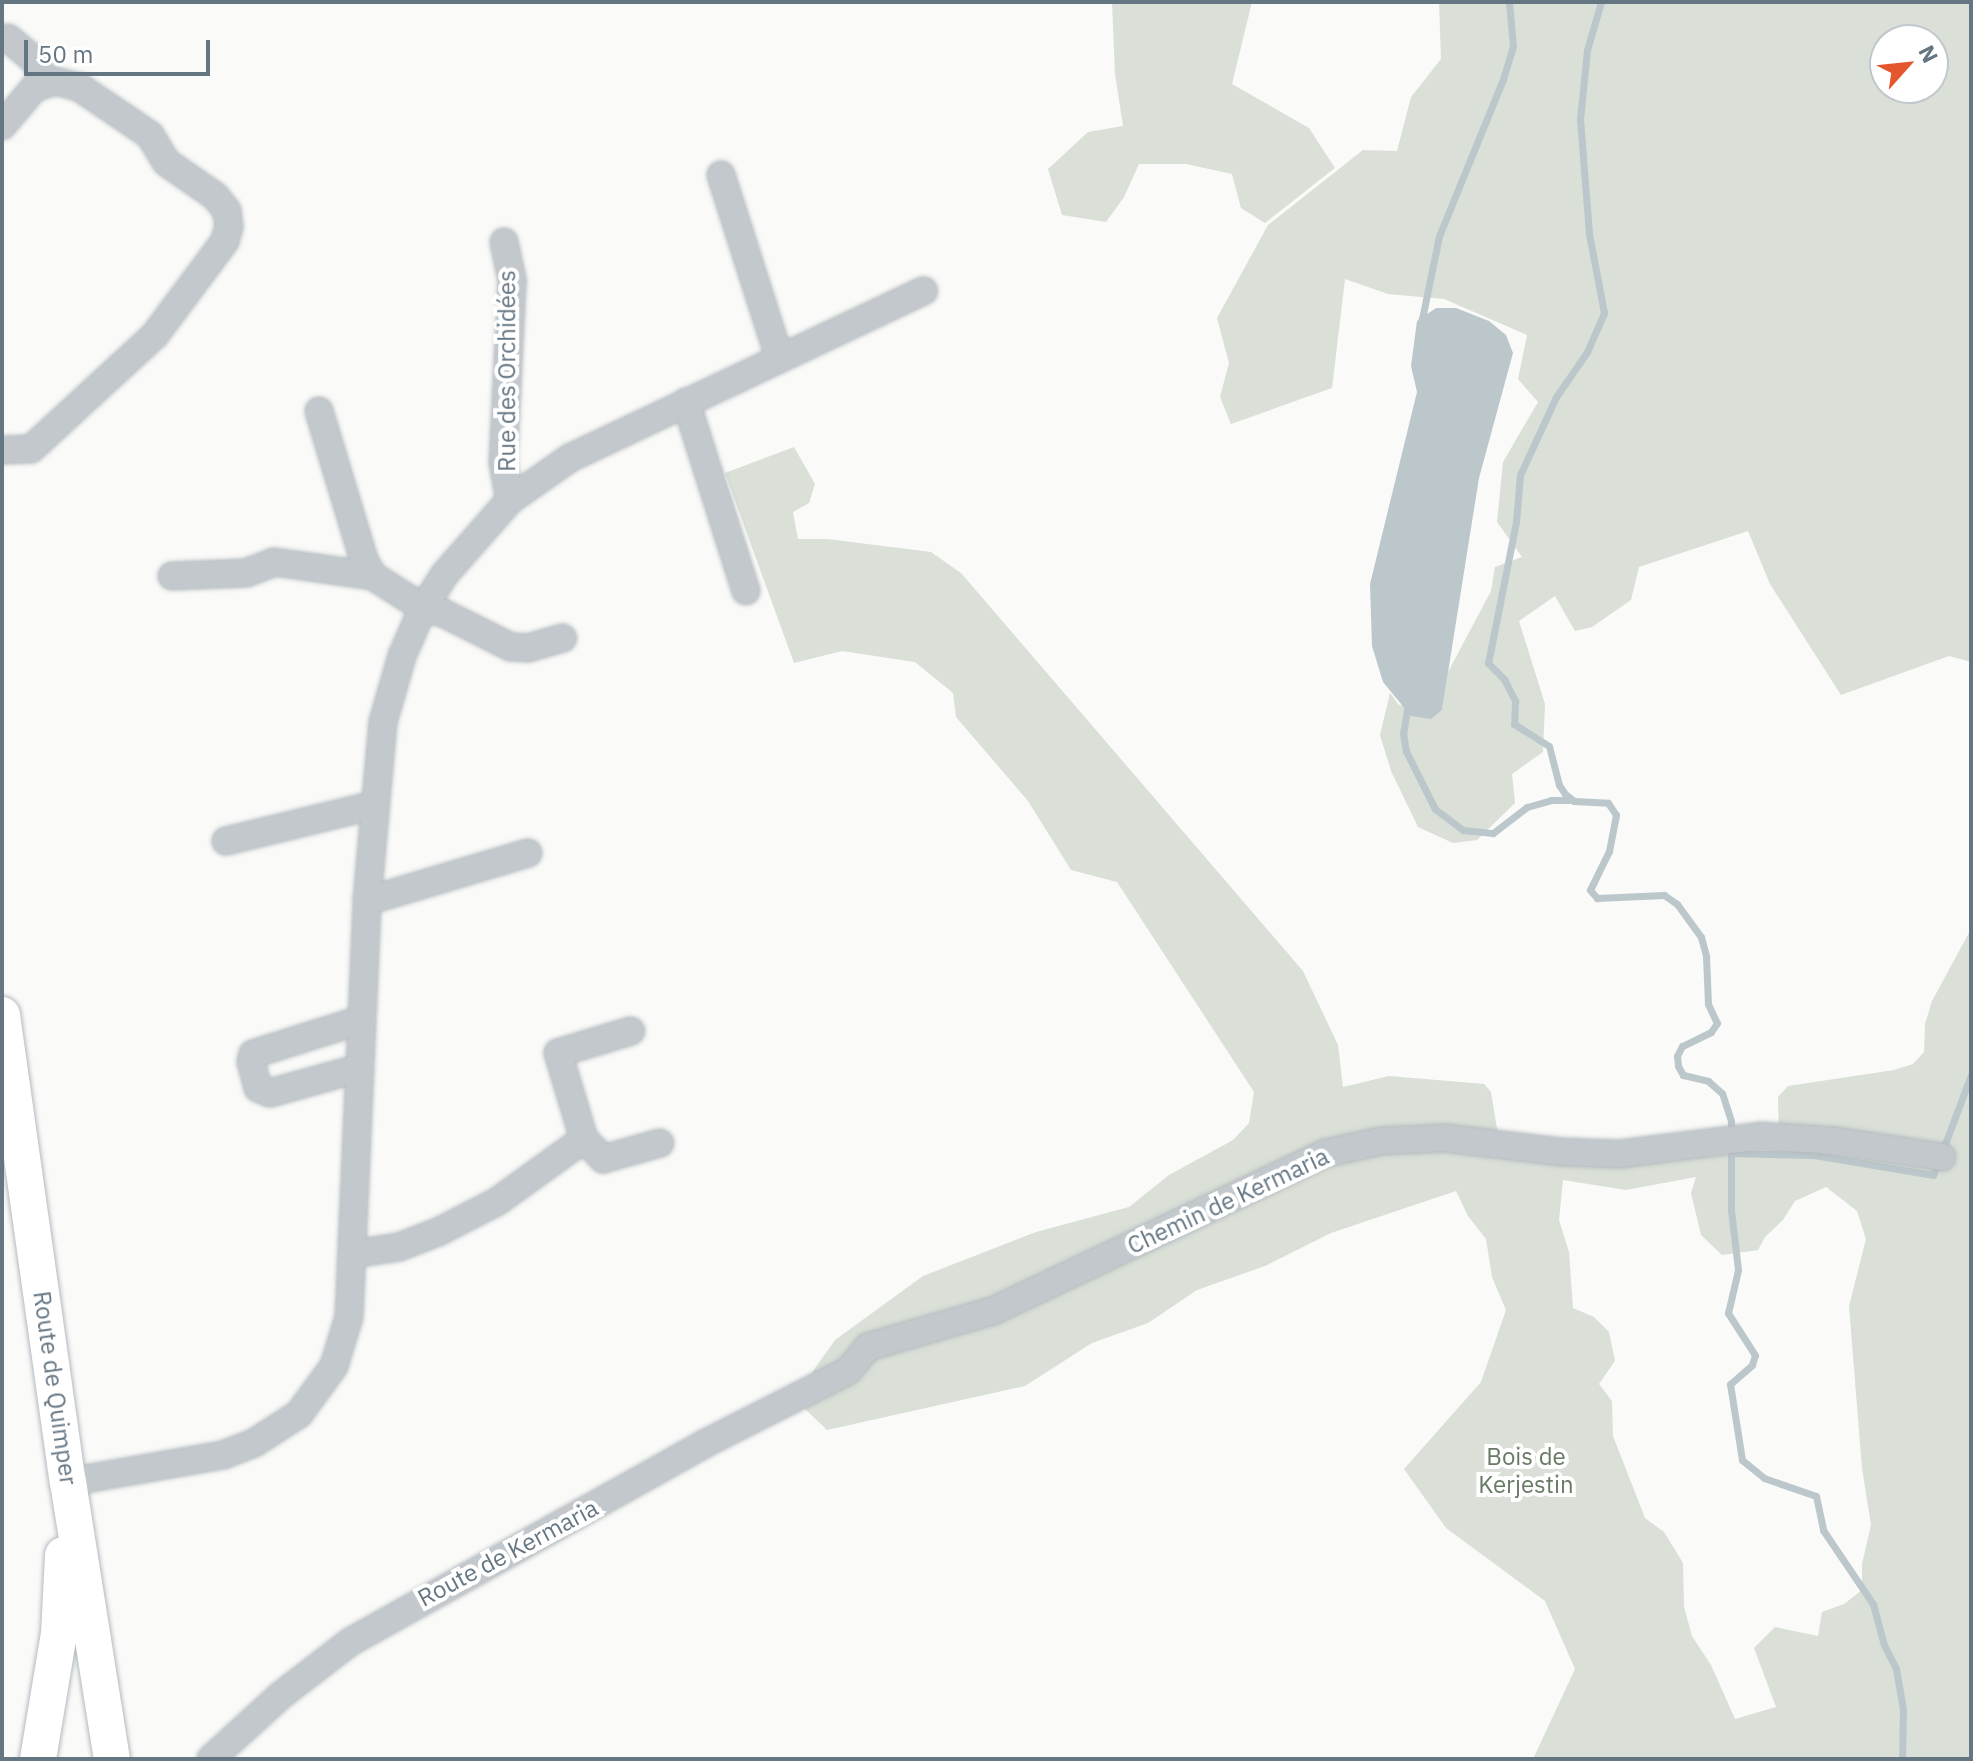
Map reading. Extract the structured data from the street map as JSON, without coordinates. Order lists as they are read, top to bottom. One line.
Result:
{"streets":{"main road":["Route de Quimper"],"street":["Rue des Orchidées","Chemin de Kermaria","Route de Kermaria"]},"crossings":[["Rue des Orchidées","Route de Quimper"],["Chemin de Kermaria","Route de Kermaria"]],"parks":["Bois de Kerjestin"],"scale_bar":"50 m","north":"top right"}
